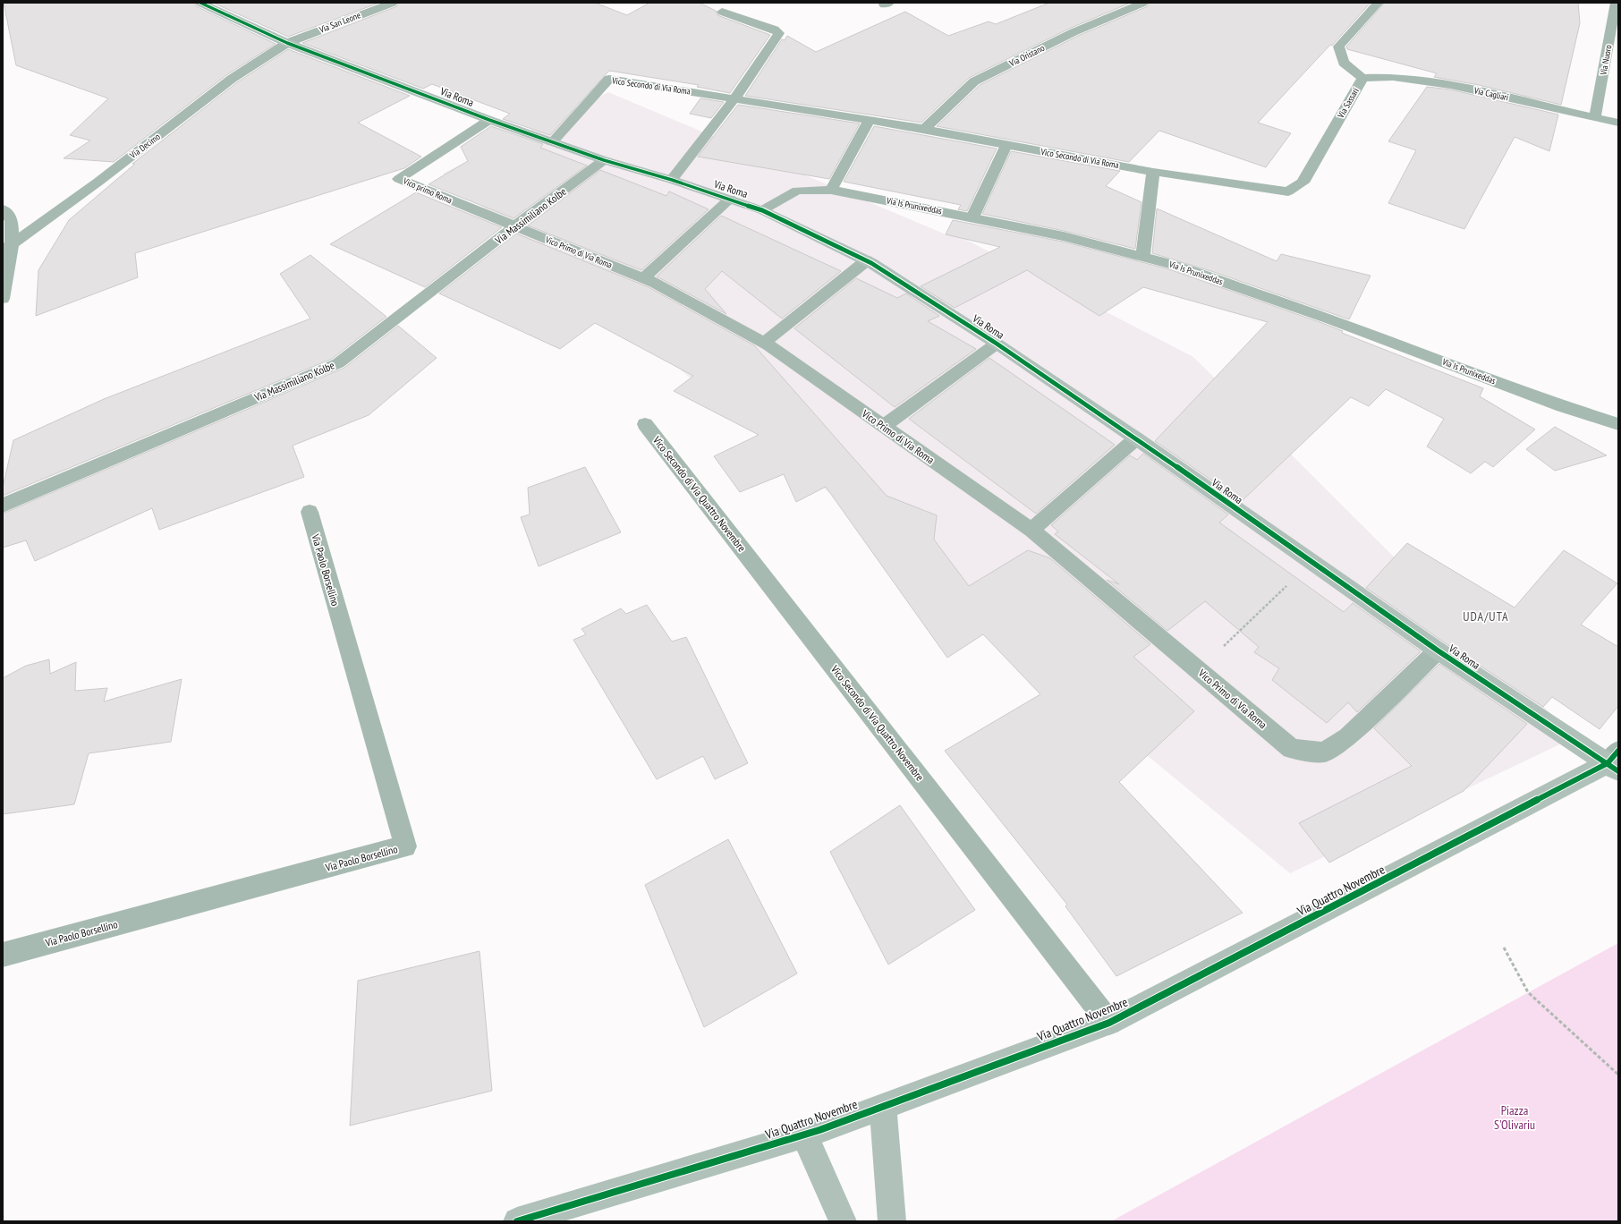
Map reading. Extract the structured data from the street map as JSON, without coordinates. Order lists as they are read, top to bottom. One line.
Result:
{"streets":{"street":["Via San Leone","Via Oristano","Via Nuoro","Vico Secondo di Via Roma","Via Cagliari","Via Roma","Via Sassari","Via Decimo","Vico primo Roma","Via Is Prunixeddas","Via Massimiliano Kolbe","Vico Primo di Via Roma","Vico Secondo di Via Quattro Novembre","Via Paolo Borsellino","Via Quattro Novembre"]},"crossings":[["Via San Leone","Via Roma"],["Via San Leone","Via Decimo"],["Via Oristano","Vico Secondo di Via Roma"],["Via Nuoro","Via Cagliari"],["Vico Secondo di Via Roma","Via Roma"],["Vico Secondo di Via Roma","Via Sassari"],["Via Cagliari","Via Sassari"],["Via Roma","Via Decimo"],["Via Roma","Vico primo Roma"],["Via Roma","Via Is Prunixeddas"],["Via Roma","Via Massimiliano Kolbe"],["Via Roma","Vico Primo di Via Roma"],["Via Roma","Via Quattro Novembre"],["Vico primo Roma","Via Massimiliano Kolbe"],["Vico primo Roma","Vico Primo di Via Roma"],["Via Massimiliano Kolbe","Vico Primo di Via Roma"],["Vico Secondo di Via Quattro Novembre","Via Quattro Novembre"]],"districts":["UDA/UTA"],"parks":["Piazza S'Olivariu"]}
